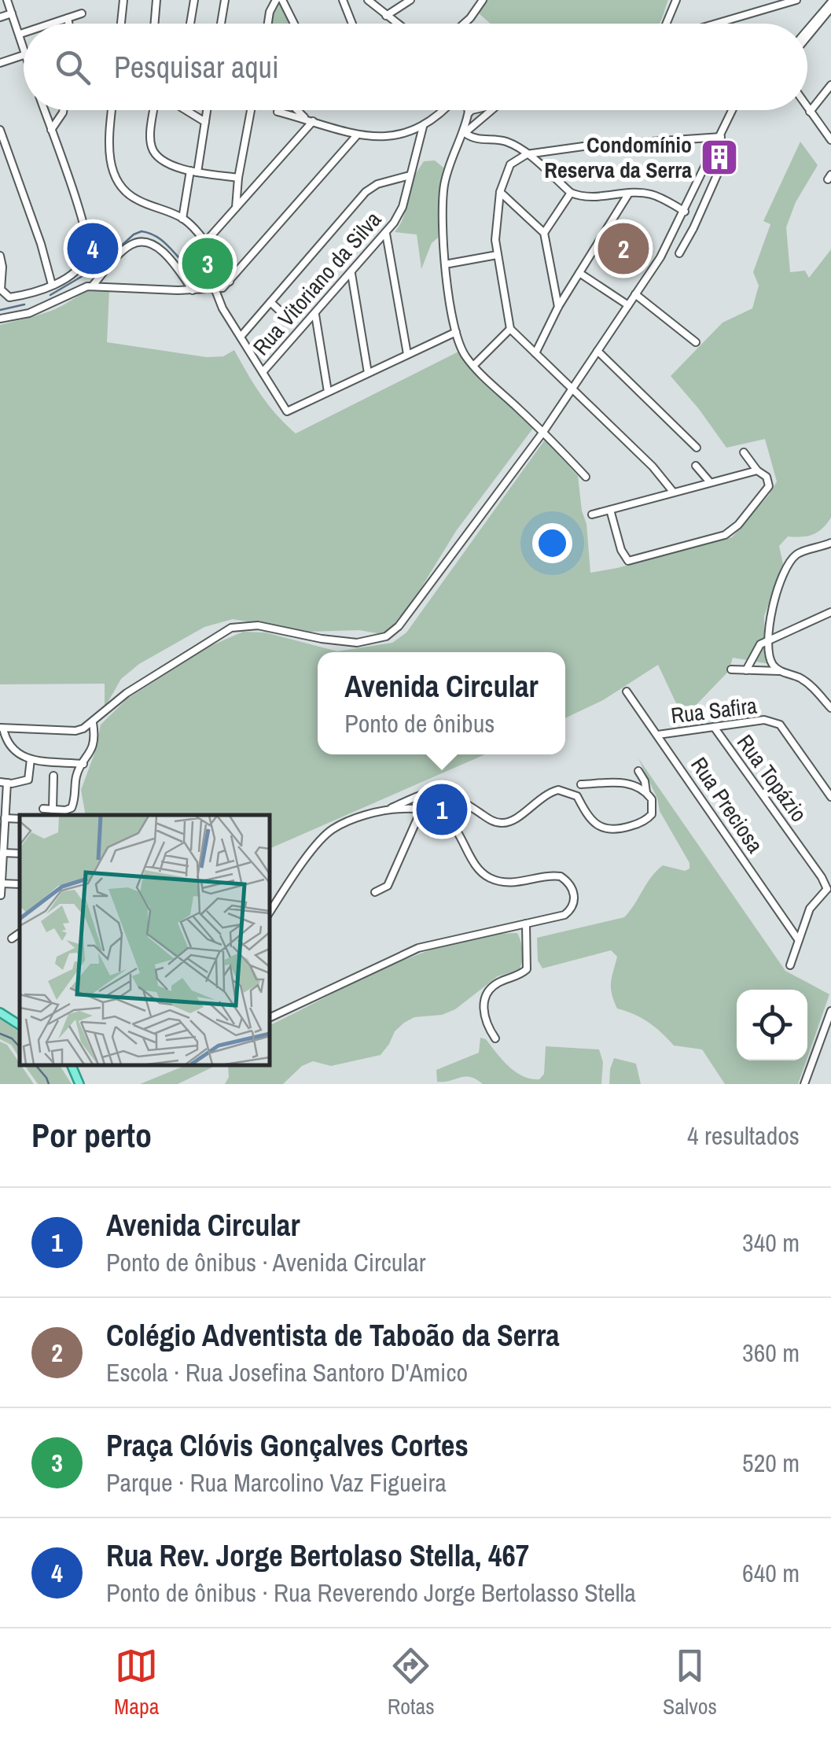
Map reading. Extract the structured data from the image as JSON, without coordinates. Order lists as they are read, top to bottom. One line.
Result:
{"streets":{"street":["Rua Vitoriano da Silva","Rua Safira","Rua Topázio","Rua Preciosa"]},"crossings":[["Rua Safira","Rua Topázio"],["Rua Safira","Rua Preciosa"]],"places":{"building":["Condomínio Reserva da Serra"]},"page":{"search":"Pesquisar aqui","pins":["2","4","3","1"],"popup":["Avenida Circular","Ponto de ônibus"],"heading":["Por perto","4 resultados"],"list":[{"mark":"1","name":"Avenida Circular","note":"Ponto de ônibus · Avenida Circular","value":"340 m"},{"mark":"2","name":"Colégio Adventista de Taboão da Serra","note":"Escola · Rua Josefina Santoro D'Amico","value":"360 m"},{"mark":"3","name":"Praça Clóvis Gonçalves Cortes","note":"Parque · Rua Marcolino Vaz Figueira","value":"520 m"},{"mark":"4","name":"Rua Rev. Jorge Bertolaso Stella, 467","note":"Ponto de ônibus · Rua Reverendo Jorge Bertolasso Stella","value":"640 m"}],"nav":["Mapa","Rotas","Salvos"]}}
